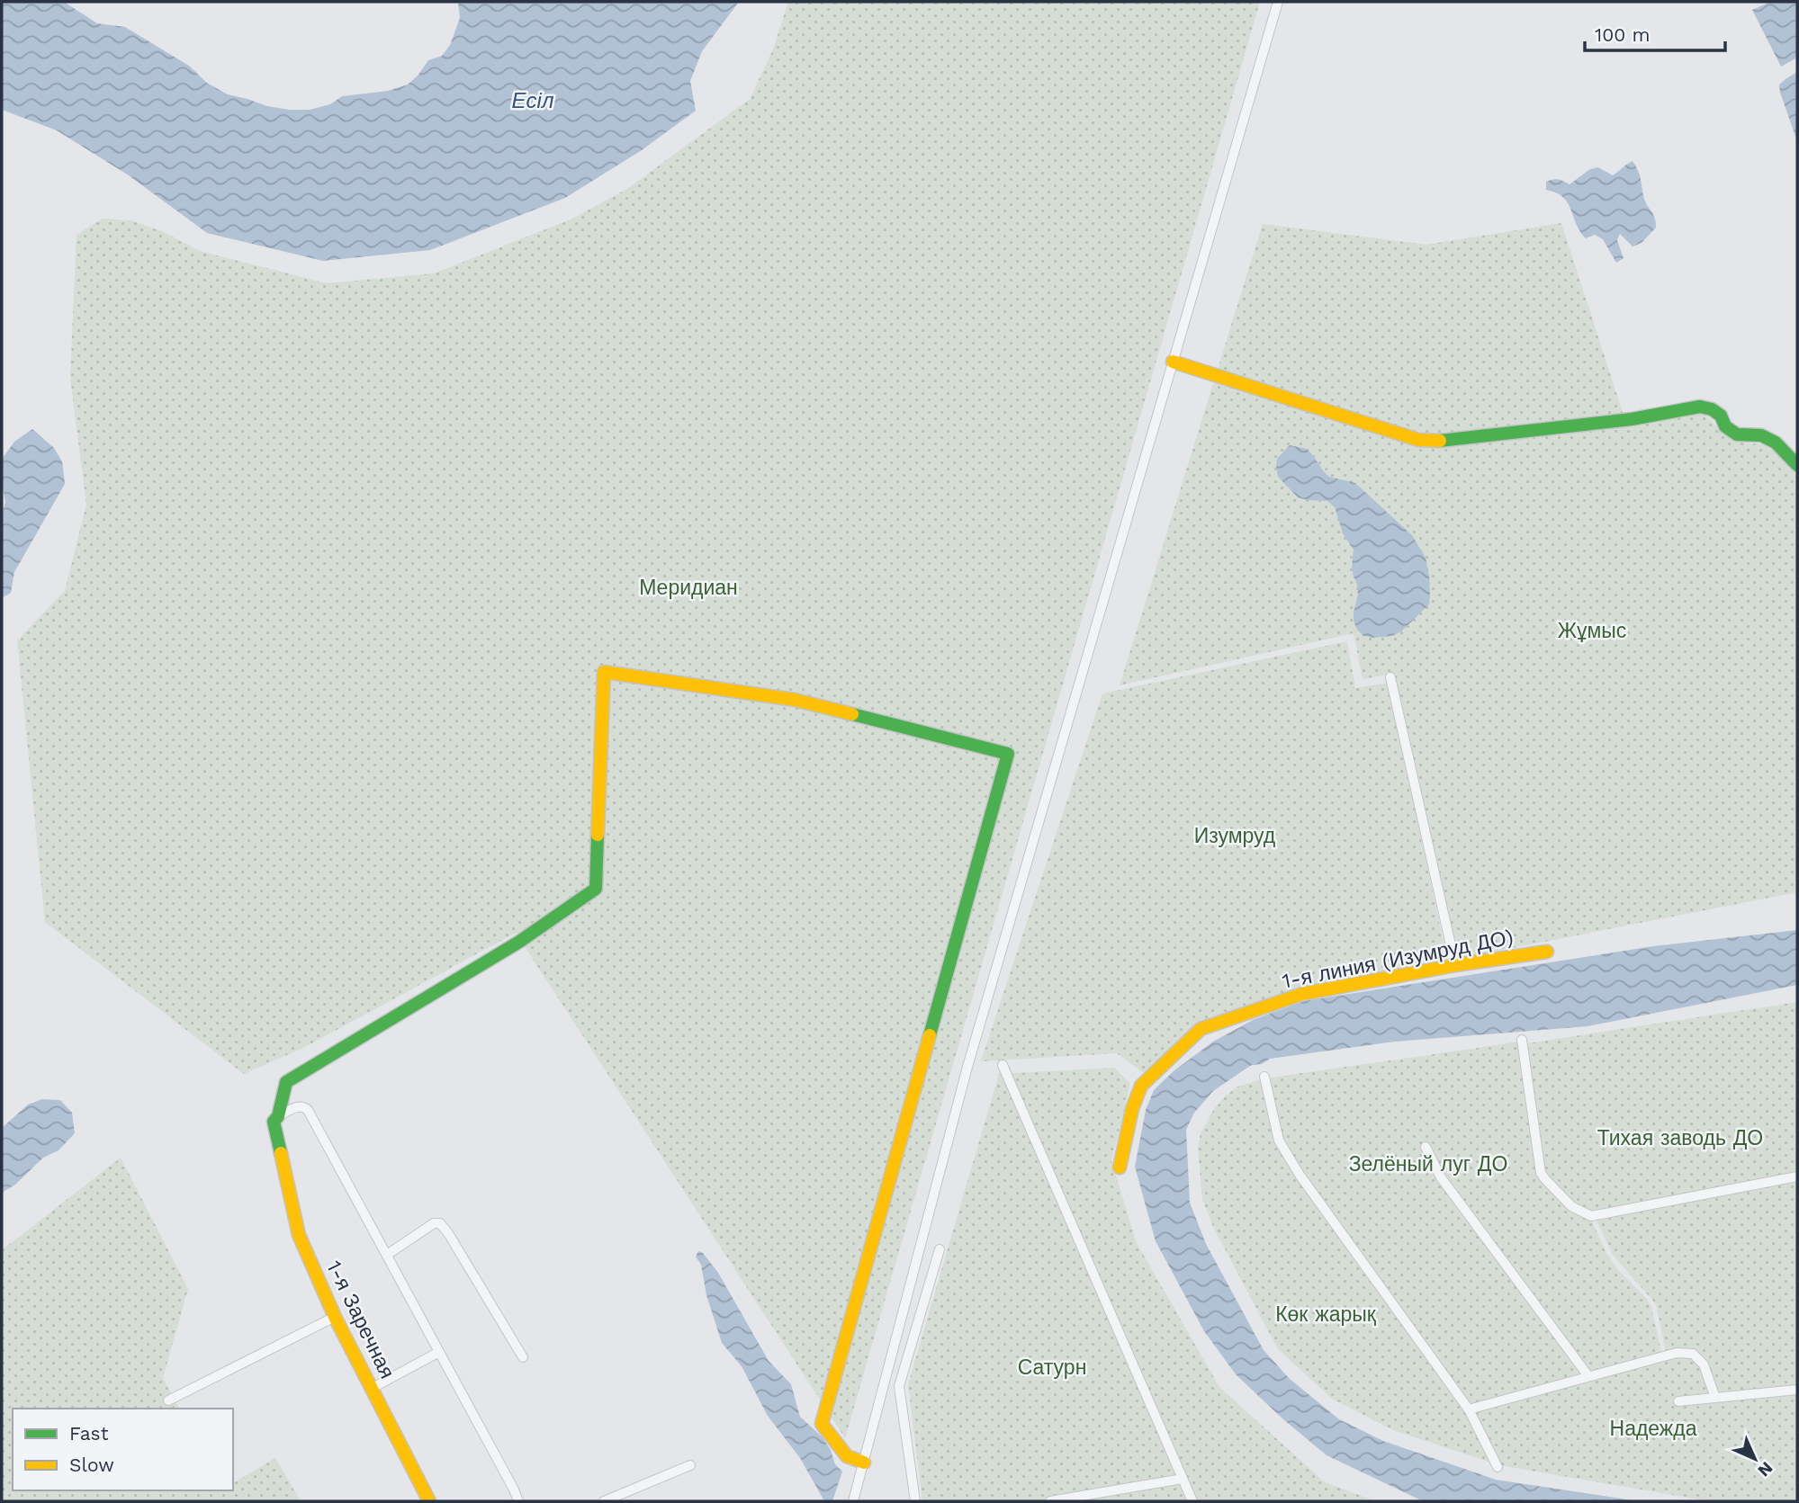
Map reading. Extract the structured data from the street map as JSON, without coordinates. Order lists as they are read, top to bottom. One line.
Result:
{"streets":{"street":["1-я линия (Изумруд ДО)","1-я Заречная"]},"water":["Есіл"],"parks":["Меридиан","Жұмыс","Изумруд","Тихая заводь ДО","Зелёный луг ДО","Көк жарық","Сатурн","Надежда"],"legend":["Fast","Slow"],"scale_bar":"100 m","north":"bottom right"}
